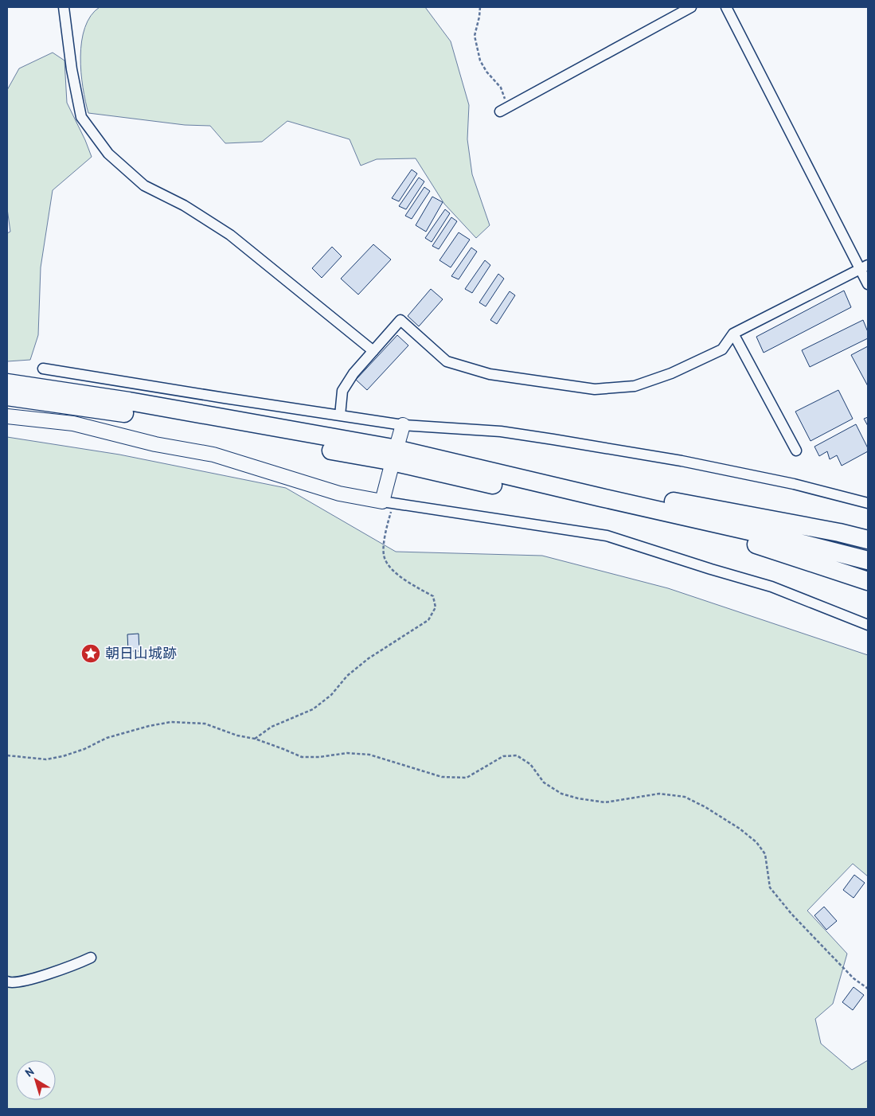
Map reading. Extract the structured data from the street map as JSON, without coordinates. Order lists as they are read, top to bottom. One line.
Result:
{"places":{"place":["朝日山城跡"]},"north":"top left"}
